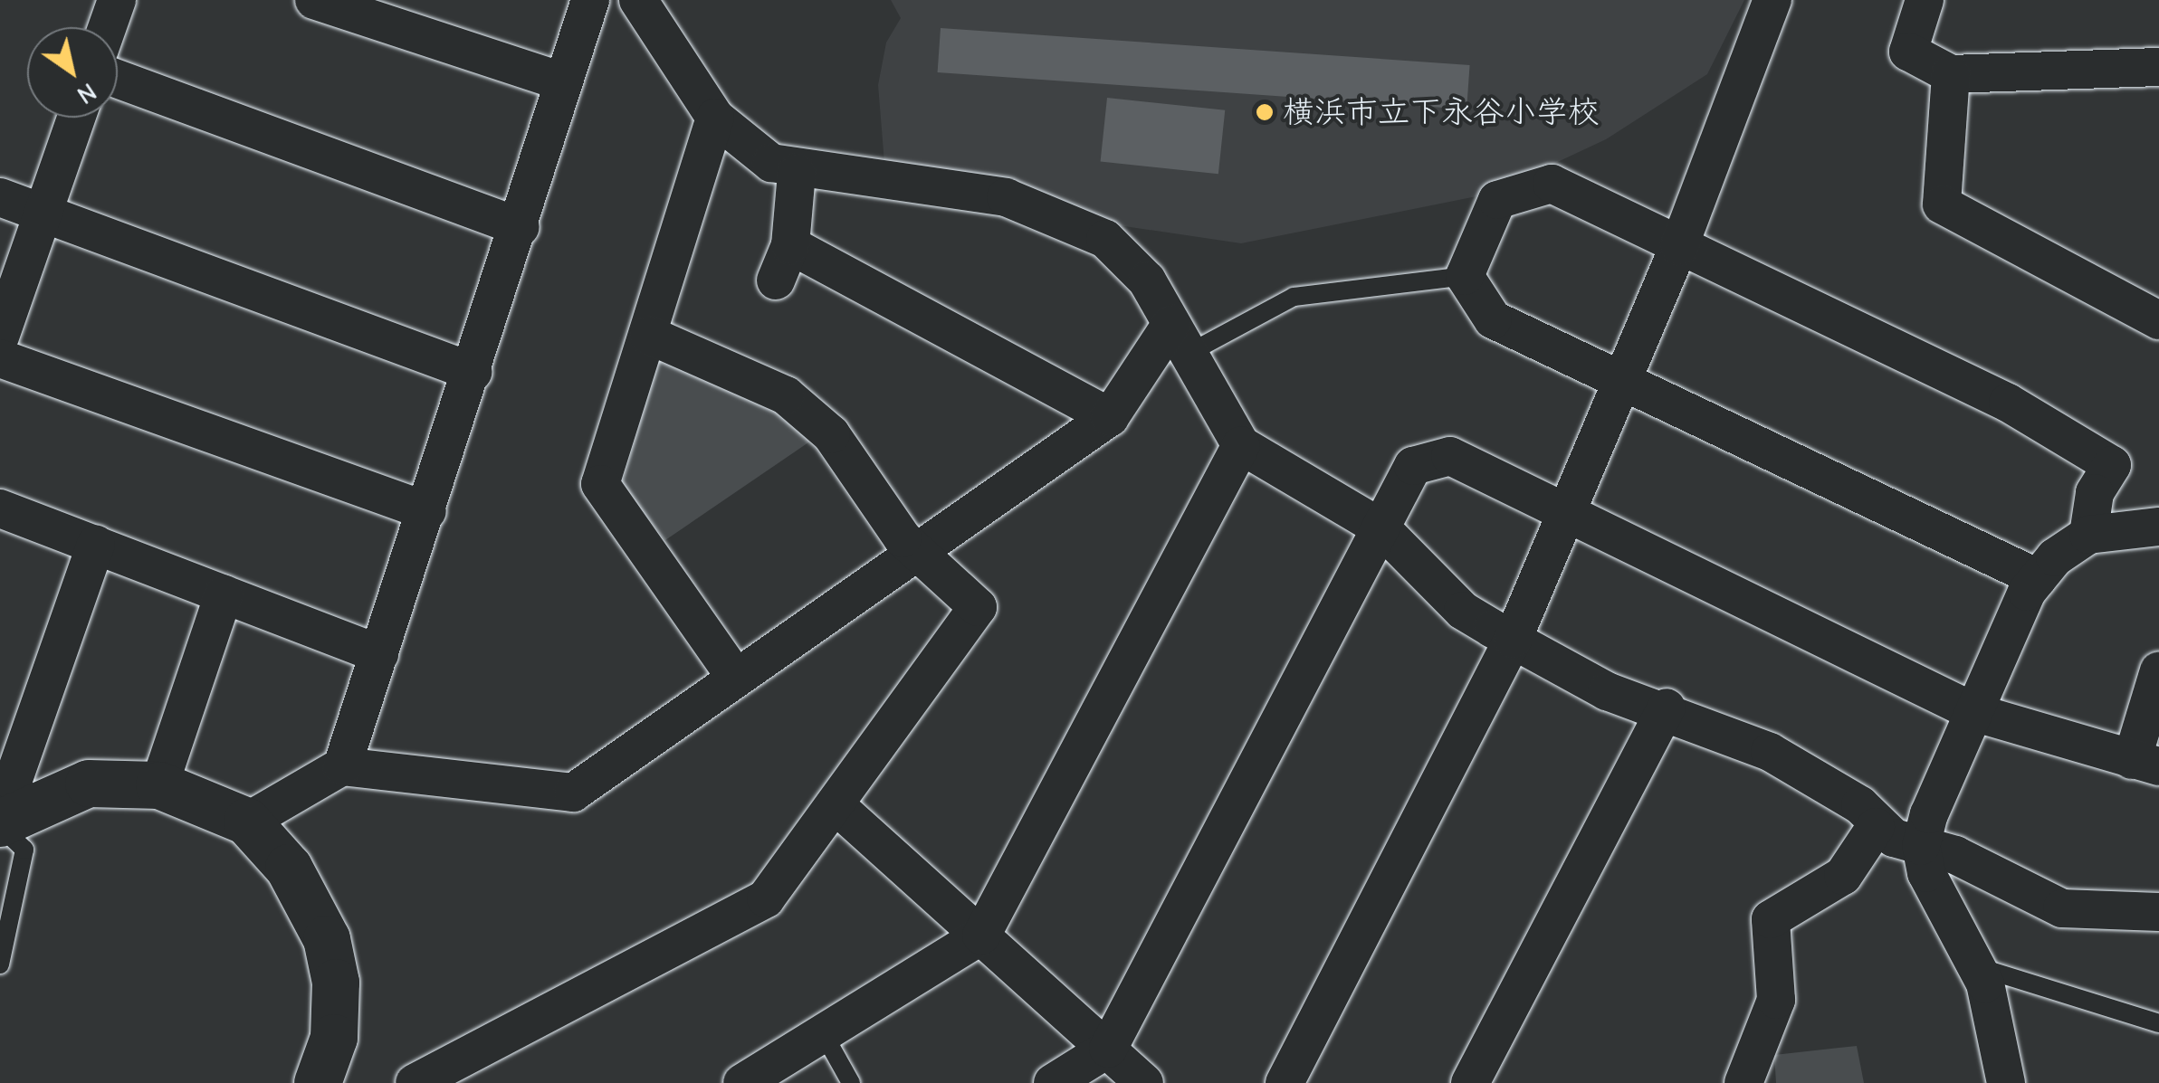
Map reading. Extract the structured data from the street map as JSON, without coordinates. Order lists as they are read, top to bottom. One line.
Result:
{"places":["横浜市立下永谷小学校"],"north":"bottom right"}
